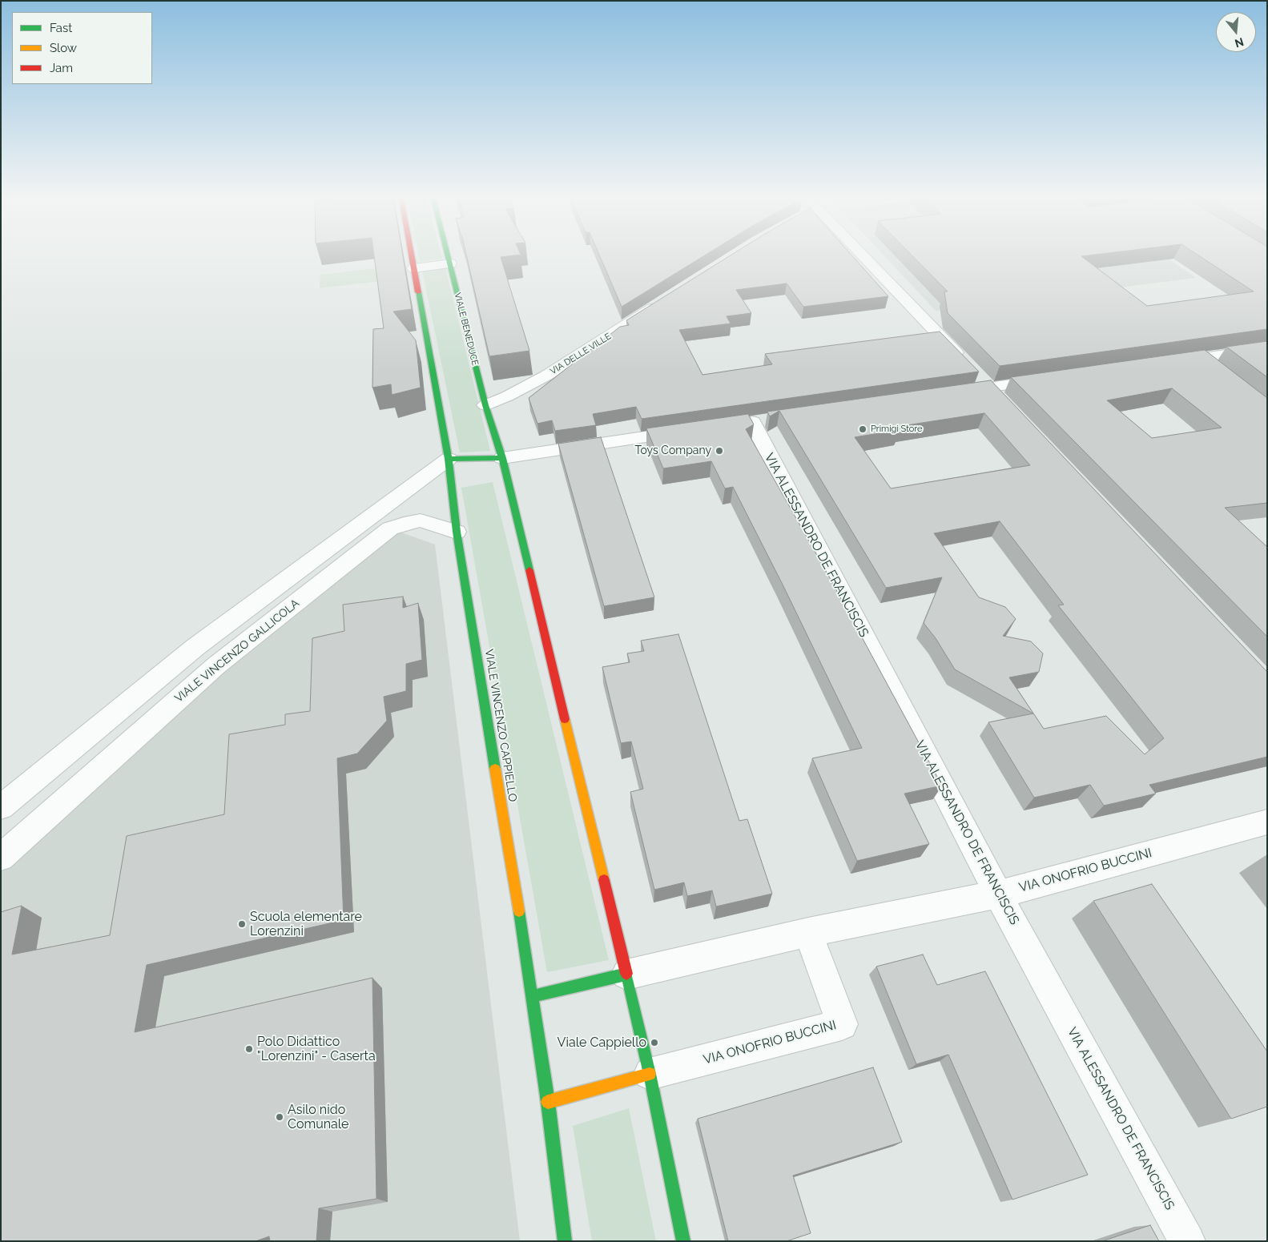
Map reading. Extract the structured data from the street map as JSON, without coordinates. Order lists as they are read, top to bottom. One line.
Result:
{"streets":{"street":["VIALE BENEDUCE","VIA DELLE VILLE","VIA ALESSANDRO DE FRANCISCIS","VIALE VINCENZO GALLICOLA","VIALE VINCENZO CAPPIELLO","VIA ONOFRIO BUCCINI"]},"crossings":[["VIALE BENEDUCE","VIA DELLE VILLE"],["VIA ALESSANDRO DE FRANCISCIS","VIA ONOFRIO BUCCINI"],["VIALE VINCENZO GALLICOLA","VIALE VINCENZO CAPPIELLO"]],"places":["Primigi Store","Toys Company","Scuola elementare Lorenzini","Viale Cappiello","Polo Didattico \"Lorenzini\" - Caserta","Asilo nido Comunale"],"legend":["Fast","Slow","Jam"],"north":"bottom"}
